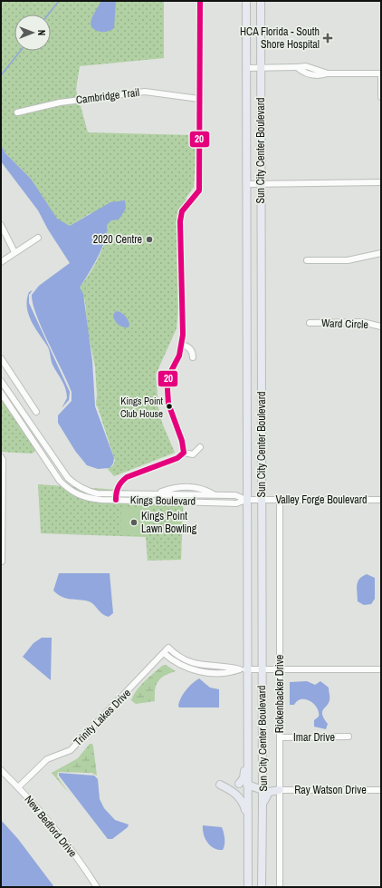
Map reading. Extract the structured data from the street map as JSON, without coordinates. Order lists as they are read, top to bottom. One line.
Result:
{"streets":{"main road":["Sun City Center Boulevard"],"street":["Cambridge Trail","Ward Circle","Valley Forge Boulevard","Kings Boulevard","Rickenbacker Drive","Trinity Lakes Drive","Imar Drive","Ray Watson Drive","New Bedford Drive"]},"crossings":[["Sun City Center Boulevard","Valley Forge Boulevard"],["Sun City Center Boulevard","Kings Boulevard"],["Sun City Center Boulevard","Trinity Lakes Drive"],["Valley Forge Boulevard","Kings Boulevard"],["Valley Forge Boulevard","Rickenbacker Drive"],["Rickenbacker Drive","Trinity Lakes Drive"],["Rickenbacker Drive","Imar Drive"],["Rickenbacker Drive","Ray Watson Drive"],["Trinity Lakes Drive","New Bedford Drive"]],"places":{"health":["HCA Florida - South Shore Hospital"],"other":["2020 Centre","Kings Point Club House","Kings Point Lawn Bowling"]},"lines":["transit line 20"],"north":"right"}
